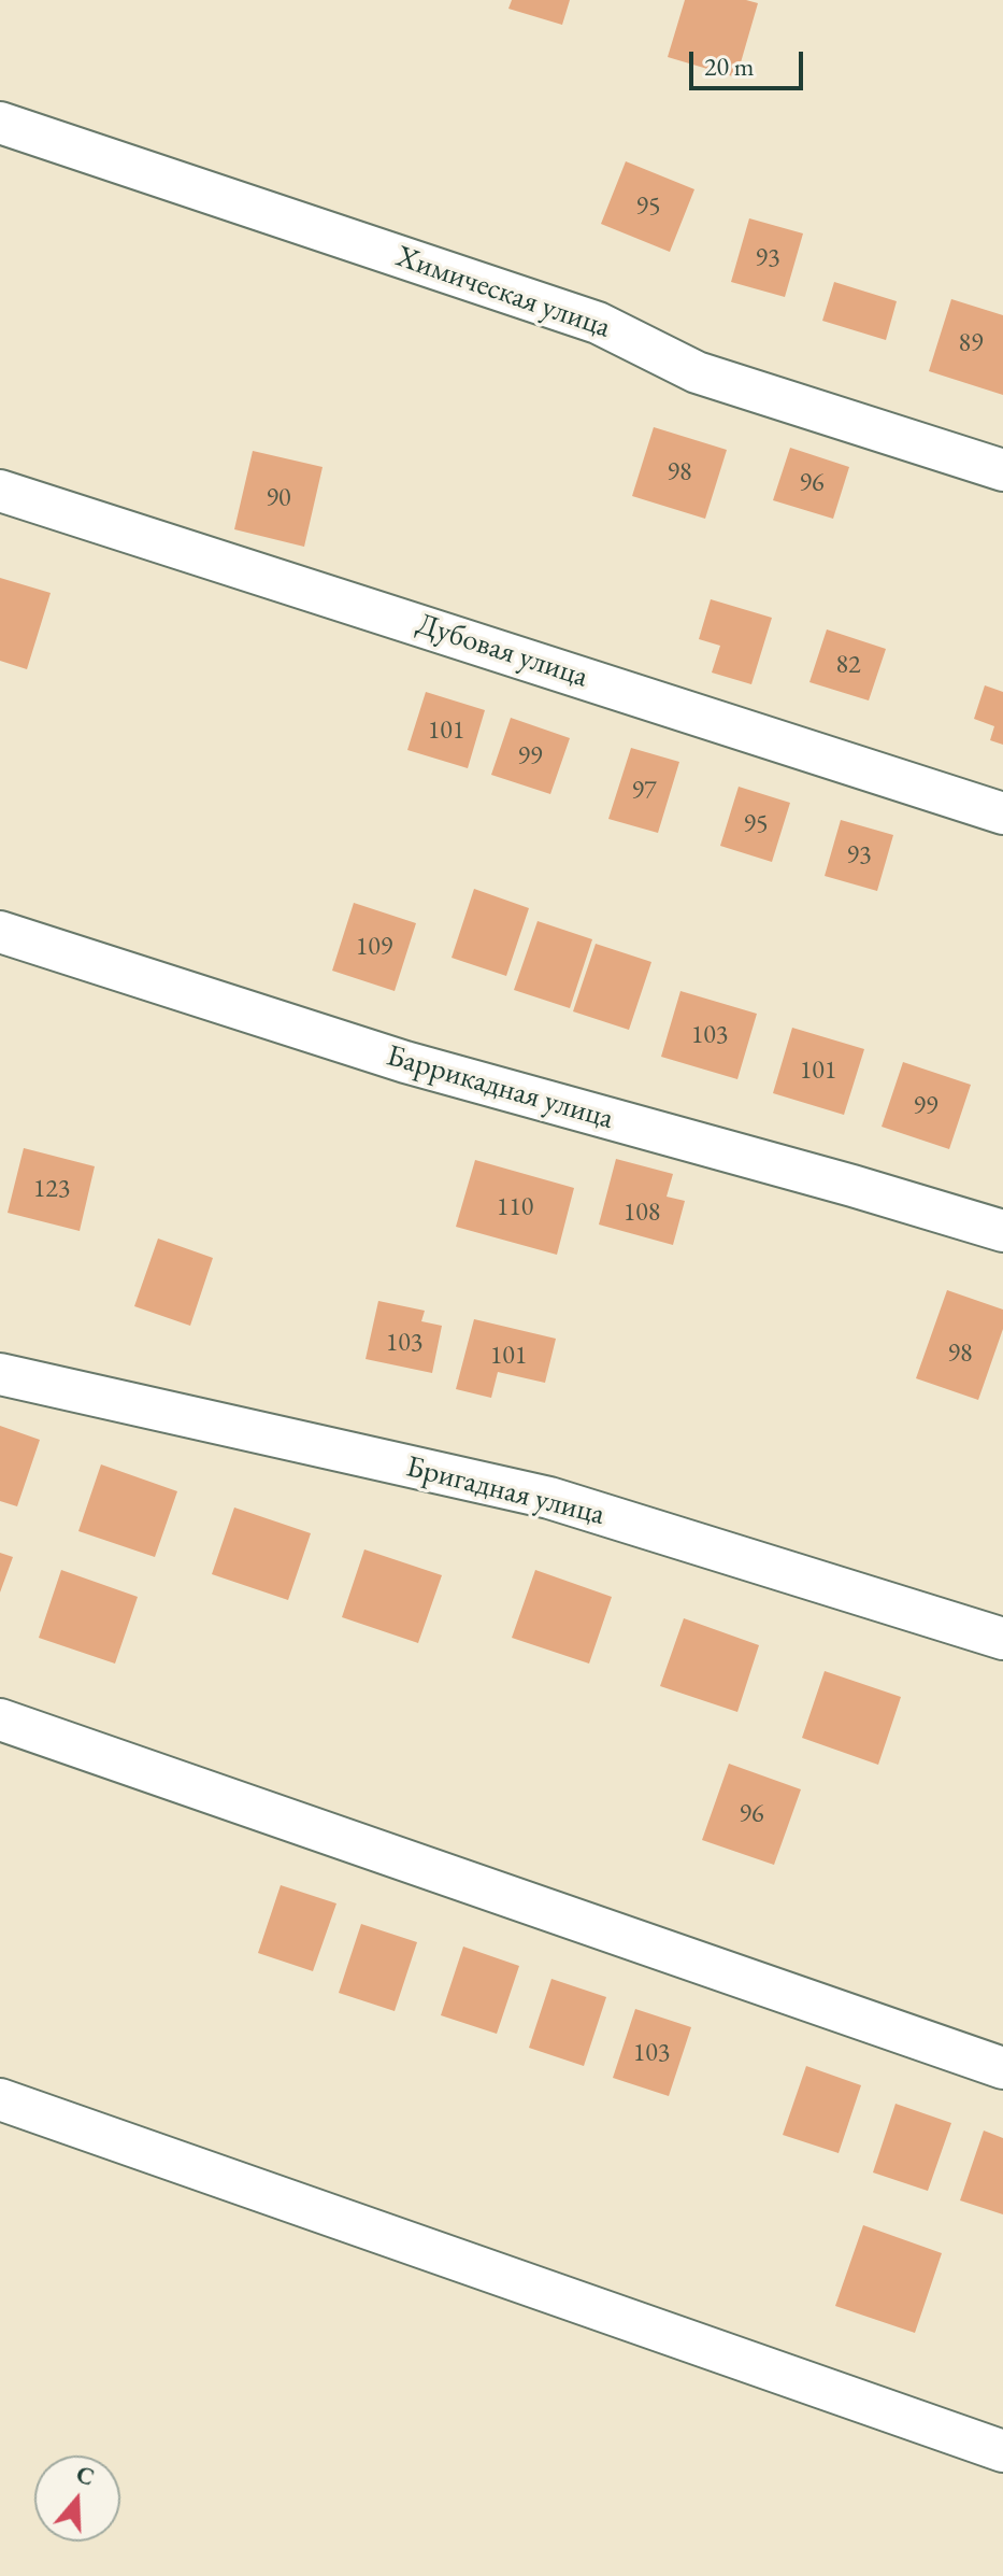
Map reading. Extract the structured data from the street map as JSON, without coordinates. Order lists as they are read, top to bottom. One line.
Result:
{"streets":{"street":["Химическая улица","Дубовая улица","Баррикадная улица","Бригадная улица"]},"house_numbers":["95","93","89","98","96","90","82","101","99","97","95","93","109","103","101","99","123","110","108","103","98","101","96","103"],"scale_bar":"20 m","north":"top"}
